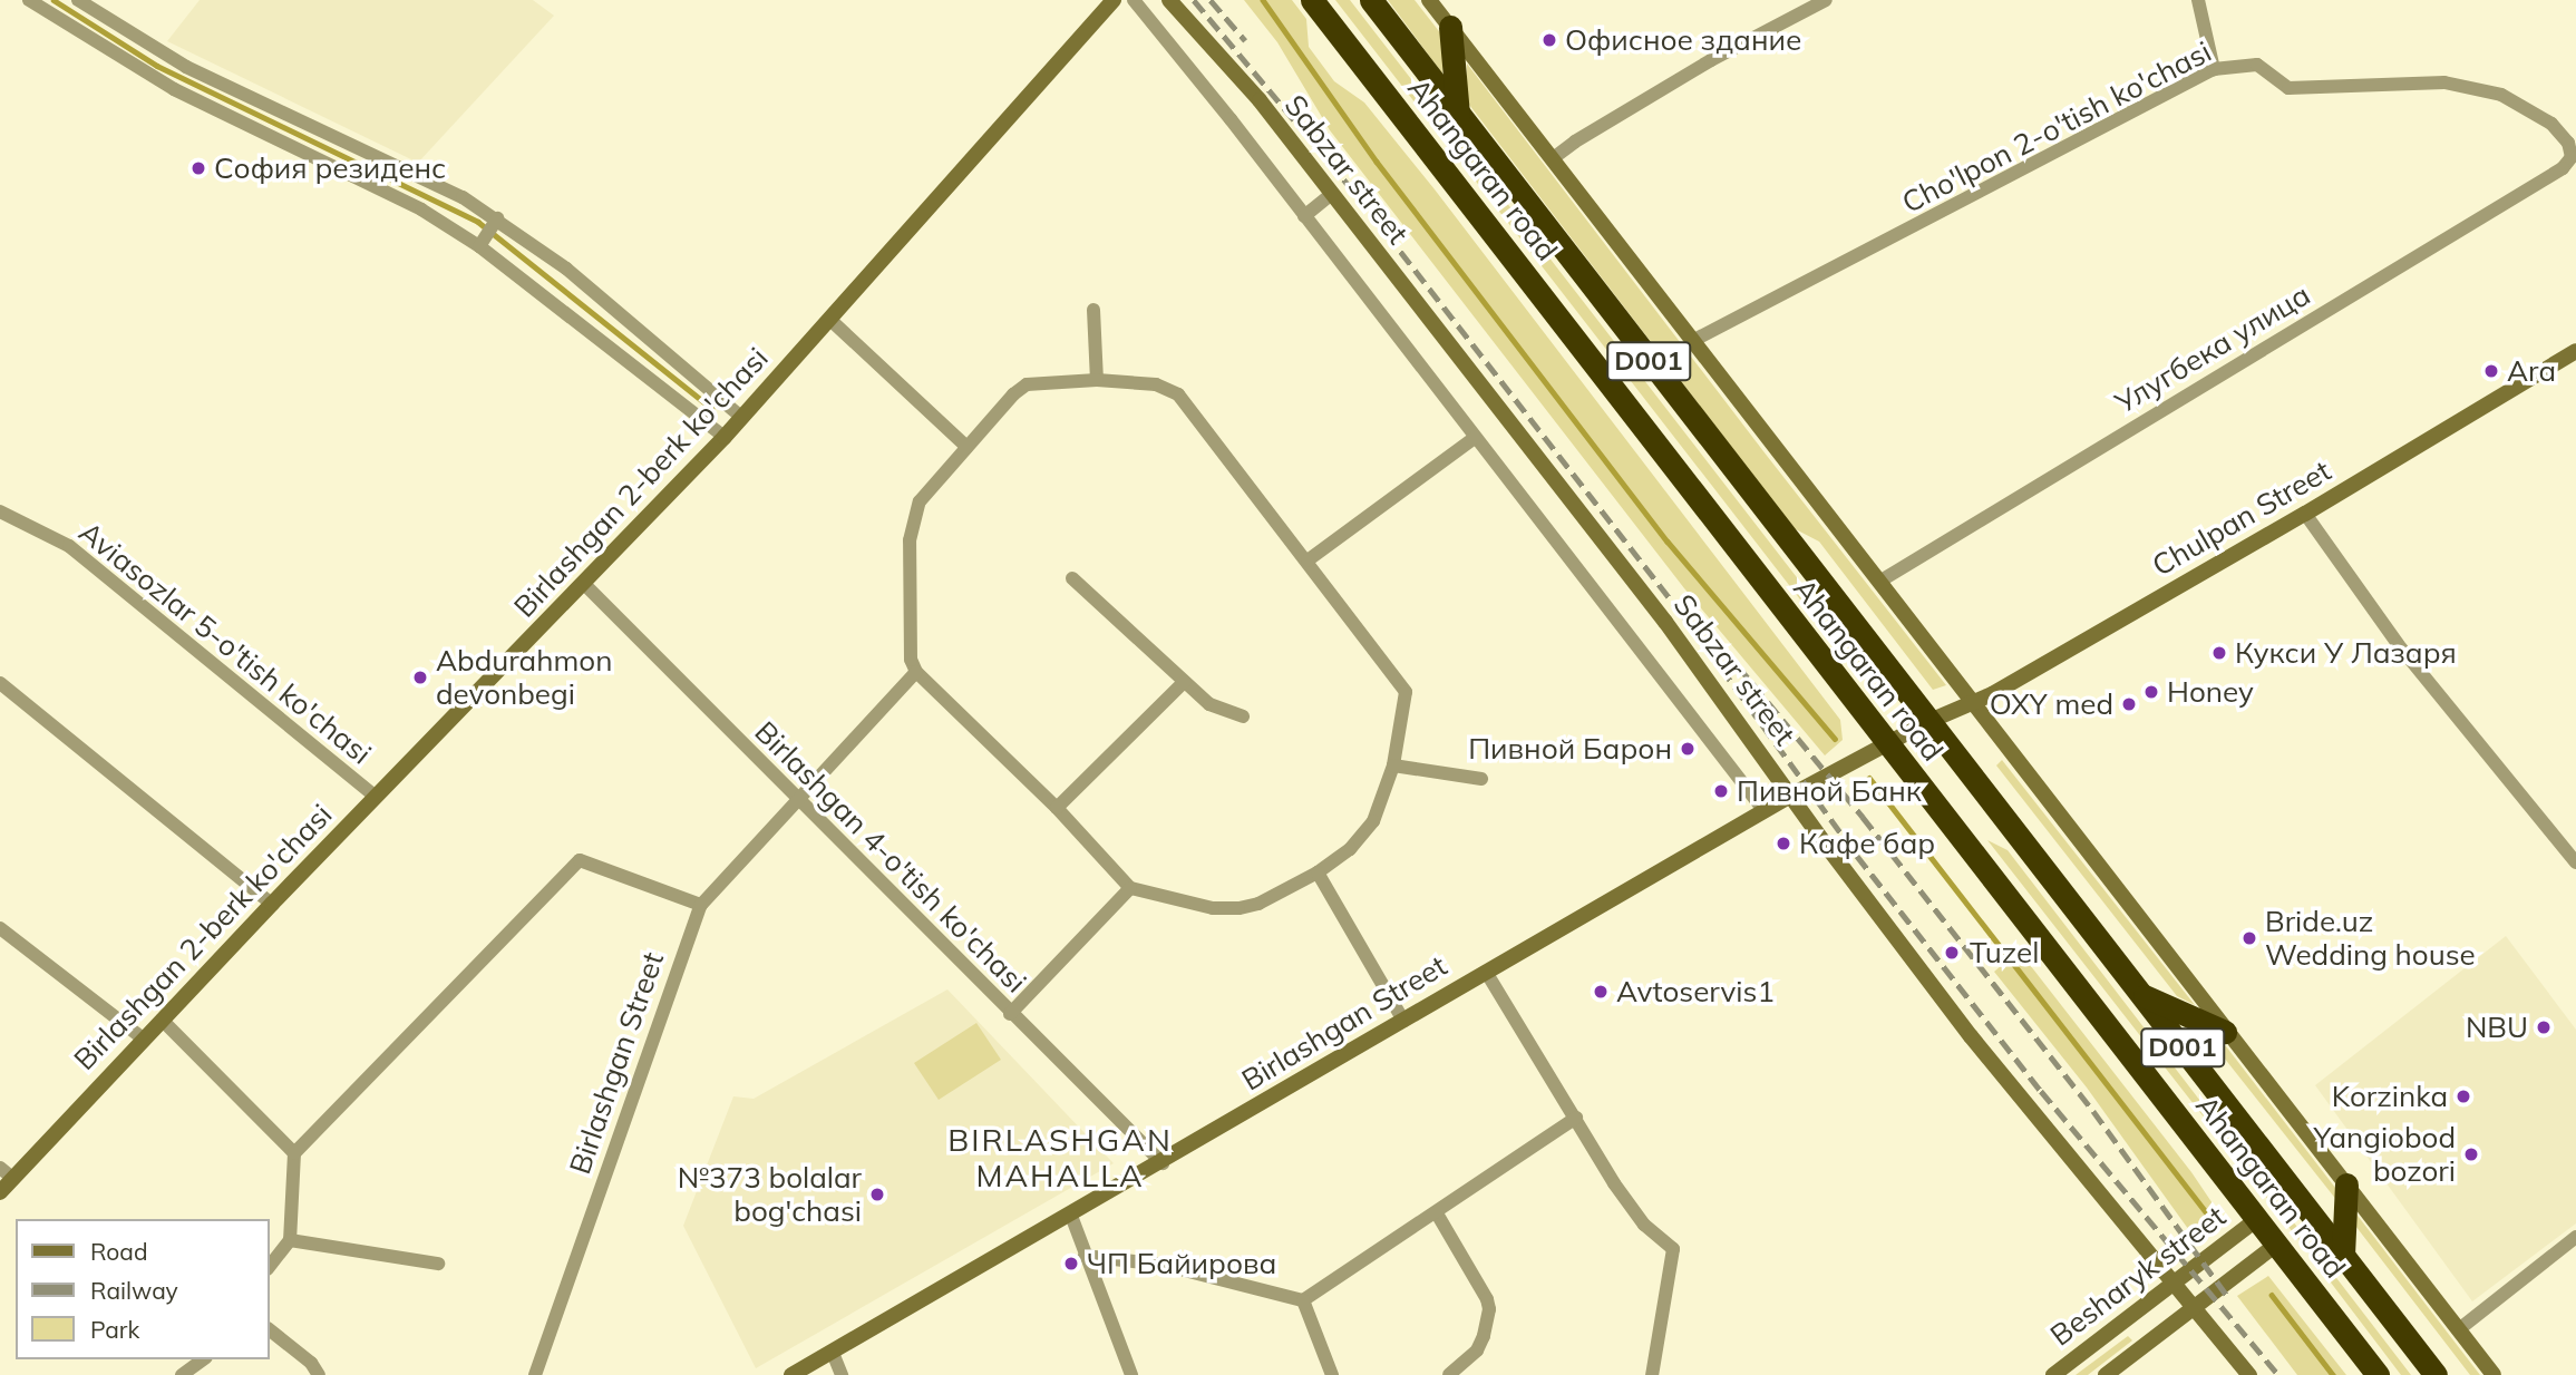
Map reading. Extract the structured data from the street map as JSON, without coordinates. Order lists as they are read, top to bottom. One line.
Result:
{"streets":{"highway":["Ahangaran road","D001"],"main road":["Sabzar street","Birlashgan 2-berk ko'chasi","Chulpan Street","Birlashgan Street","Besharyk street"],"street":["Cho'lpon 2-o'tish ko'chasi","Улугбека улица","Aviasozlar 5-o'tish ko'chasi","Birlashgan 4-o'tish ko'chasi"]},"crossings":[["Cho'lpon 2-o'tish ko'chasi","Ahangaran road"],["Cho'lpon 2-o'tish ko'chasi","Улугбека улица"],["Sabzar street","Birlashgan Street"],["Sabzar street","Besharyk street"],["Ahangaran road","Улугбека улица"],["Ahangaran road","Chulpan Street"],["Ahangaran road","Birlashgan Street"],["Ahangaran road","Besharyk street"],["Birlashgan 2-berk ko'chasi","Aviasozlar 5-o'tish ko'chasi"],["Birlashgan 2-berk ko'chasi","Birlashgan 4-o'tish ko'chasi"],["Chulpan Street","Birlashgan Street"],["Birlashgan 4-o'tish ko'chasi","Birlashgan Street"]],"districts":["BIRLASHGAN MAHALLA"],"places":["Офисное здание","София резиденс","Ara","Кукси У Лазаря","Abdurahmon devonbegi","Honey","OXY med","Пивной Барон","Пивной Банк","Кафе бар","Bride.uz Wedding house","Tuzel","Avtoservis1","NBU","Korzinka","Yangiobod bozori","№373 bolalar bog'chasi","ЧП Байирова"],"legend":["Road","Railway","Park"]}
